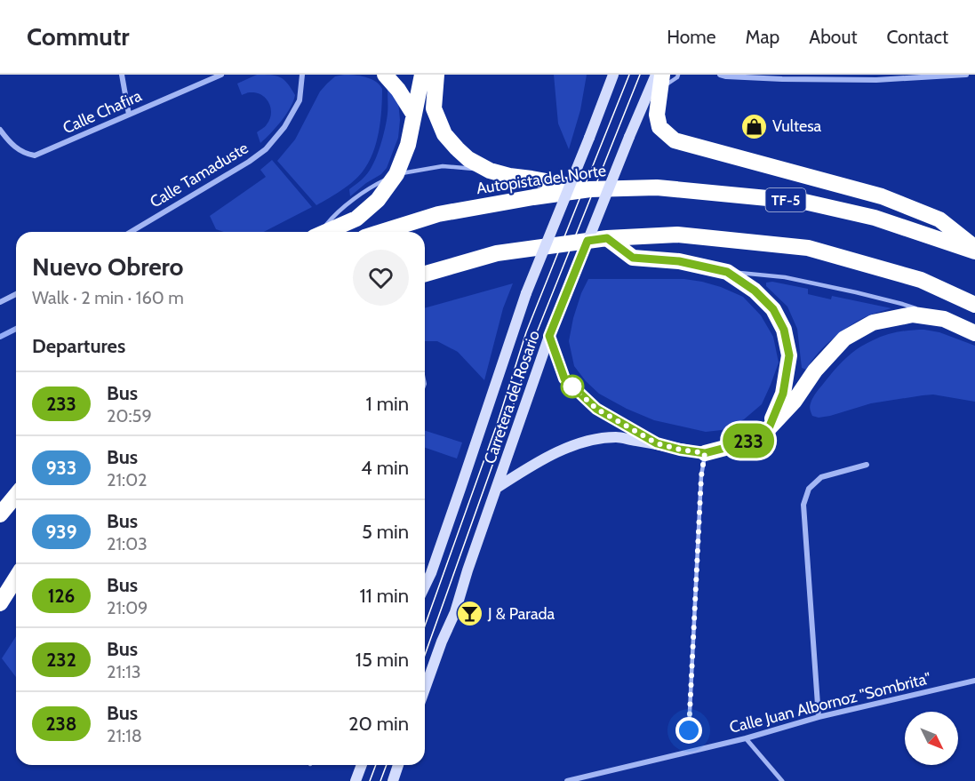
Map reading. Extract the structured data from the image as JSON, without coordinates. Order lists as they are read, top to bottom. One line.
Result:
{"streets":{"highway":["Autopista del Norte","TF-5"],"main road":["Carretera del Rosario"],"street":["Calle Chafira","Calle Tamaduste","Calle Juan Albornoz \"Sombrita\""]},"places":{"shop":["Vultesa"],"bar":["J & Parada"]},"lines":["bus line 233"],"north":"bottom right","page":{"header":"Commutr","nav":["Home","Map","About","Contact"],"on_map":"233","heading":[["Nuevo Obrero","Walk · 2 min · 160 m"],"Departures"],"list":[{"mark":"233","name":"Bus","note":"20:59","value":"1 min"},{"mark":"933","name":"Bus","note":"21:02","value":"4 min"},{"mark":"939","name":"Bus","note":"21:03","value":"5 min"},{"mark":"126","name":"Bus","note":"21:09","value":"11 min"},{"mark":"232","name":"Bus","note":"21:13","value":"15 min"},{"mark":"238","name":"Bus","note":"21:18","value":"20 min"}]}}
